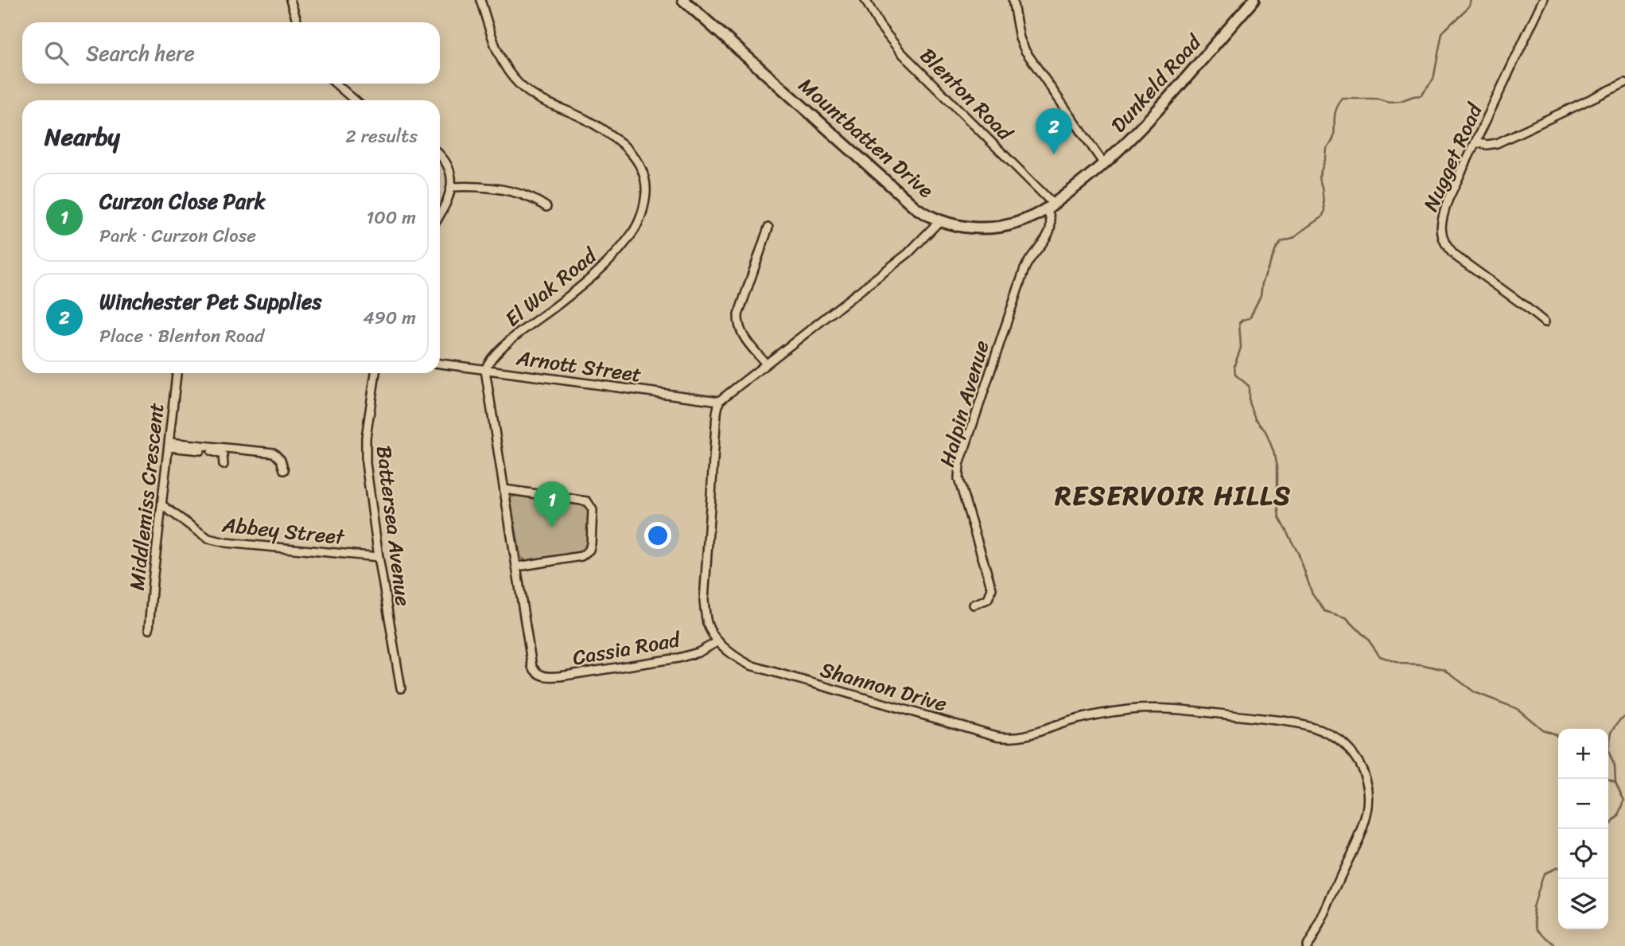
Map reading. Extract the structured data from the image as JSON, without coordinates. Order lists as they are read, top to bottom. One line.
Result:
{"streets":{"main road":["Dunkeld Road","Mountbatten Drive"],"street":["Blenton Road","Nugget Road","El Wak Road","Arnott Street","Halpin Avenue","Middlemiss Crescent","Battersea Avenue","Abbey Street","Cassia Road","Shannon Drive"]},"crossings":[["Dunkeld Road","Mountbatten Drive"],["Blenton Road","Mountbatten Drive"],["Blenton Road","Halpin Avenue"],["Mountbatten Drive","Halpin Avenue"],["El Wak Road","Arnott Street"],["Arnott Street","Shannon Drive"],["Middlemiss Crescent","Abbey Street"],["Battersea Avenue","Abbey Street"],["Cassia Road","Shannon Drive"]],"districts":["RESERVOIR HILLS"],"page":{"search":"Search here","heading":["Nearby","2 results"],"pins":["2","1"],"list":[{"mark":"1","name":"Curzon Close Park","note":"Park · Curzon Close","value":"100 m"},{"mark":"2","name":"Winchester Pet Supplies","note":"Place · Blenton Road","value":"490 m"}],"map_buttons":["+","−"]}}
